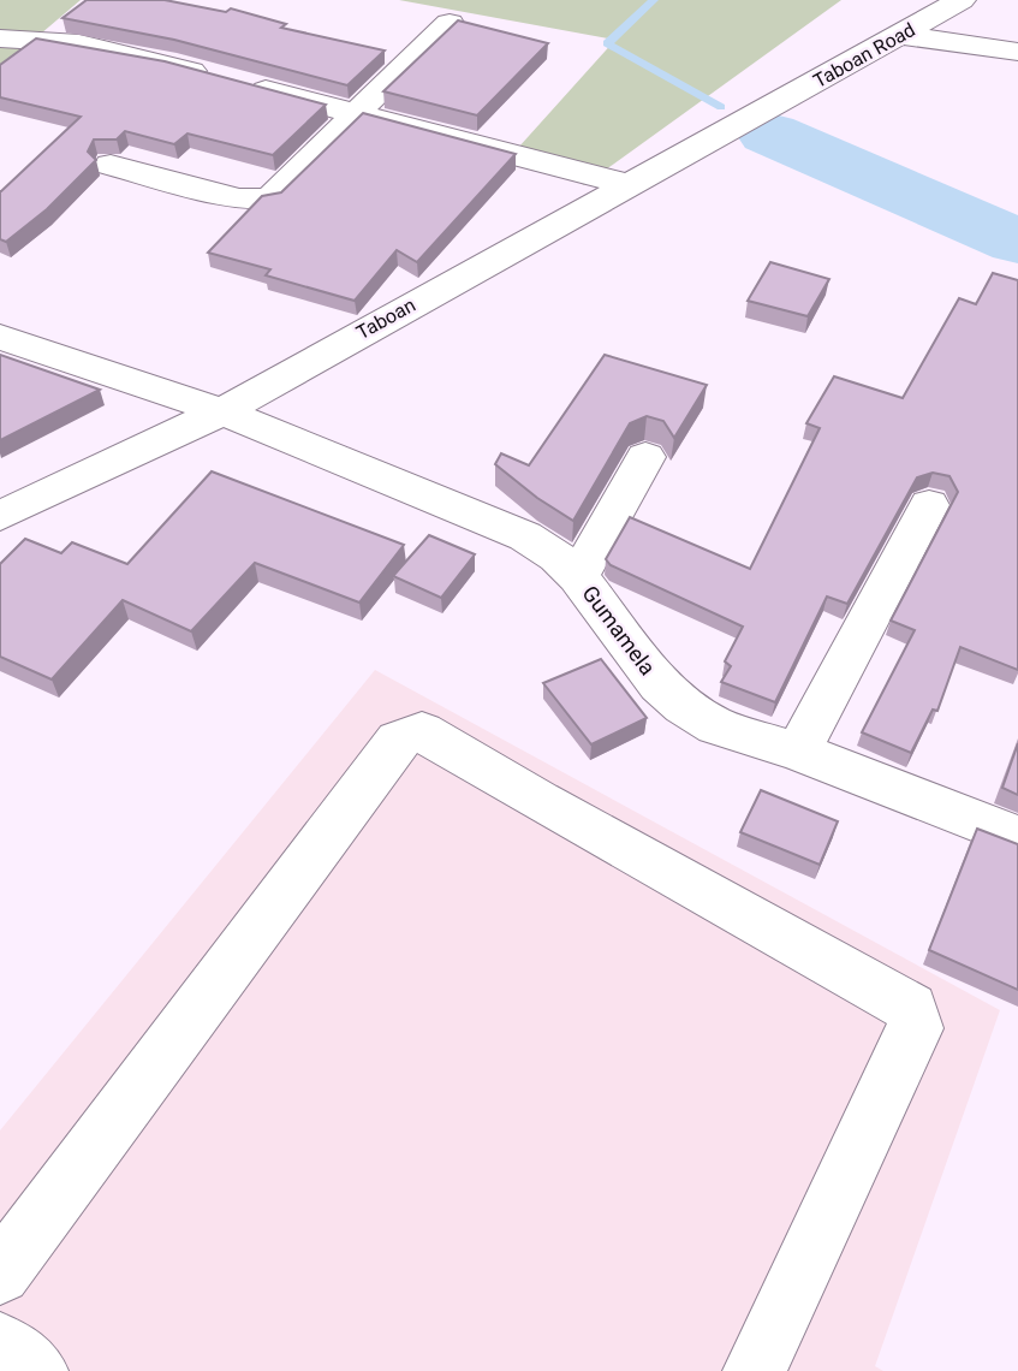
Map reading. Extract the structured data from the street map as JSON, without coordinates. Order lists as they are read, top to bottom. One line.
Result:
{"streets":{"street":["Taboan Road","Taboan","Gumamela"]},"crossings":[["Taboan Road","Taboan"],["Taboan","Gumamela"]]}
